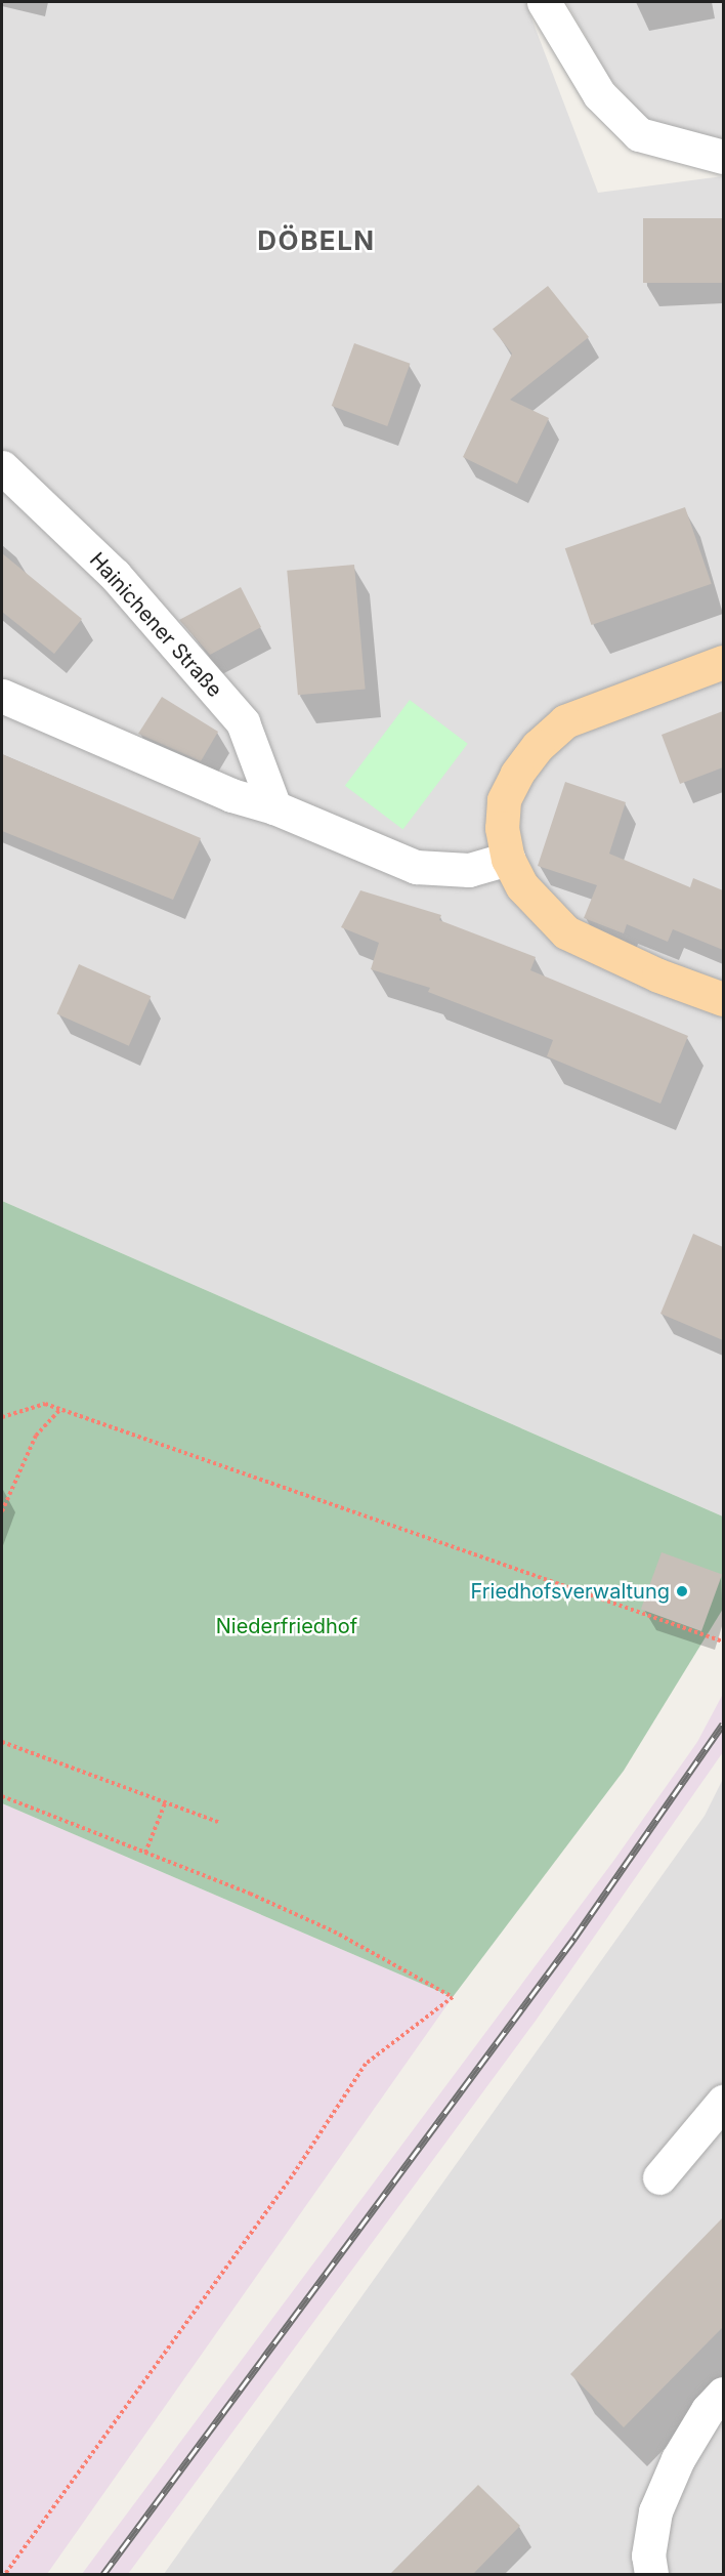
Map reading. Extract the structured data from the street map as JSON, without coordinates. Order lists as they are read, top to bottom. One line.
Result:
{"streets":{"street":["Hainichener Straße"]},"districts":["DÖBELN"],"parks":["Niederfriedhof"],"places":["Friedhofsverwaltung"]}
